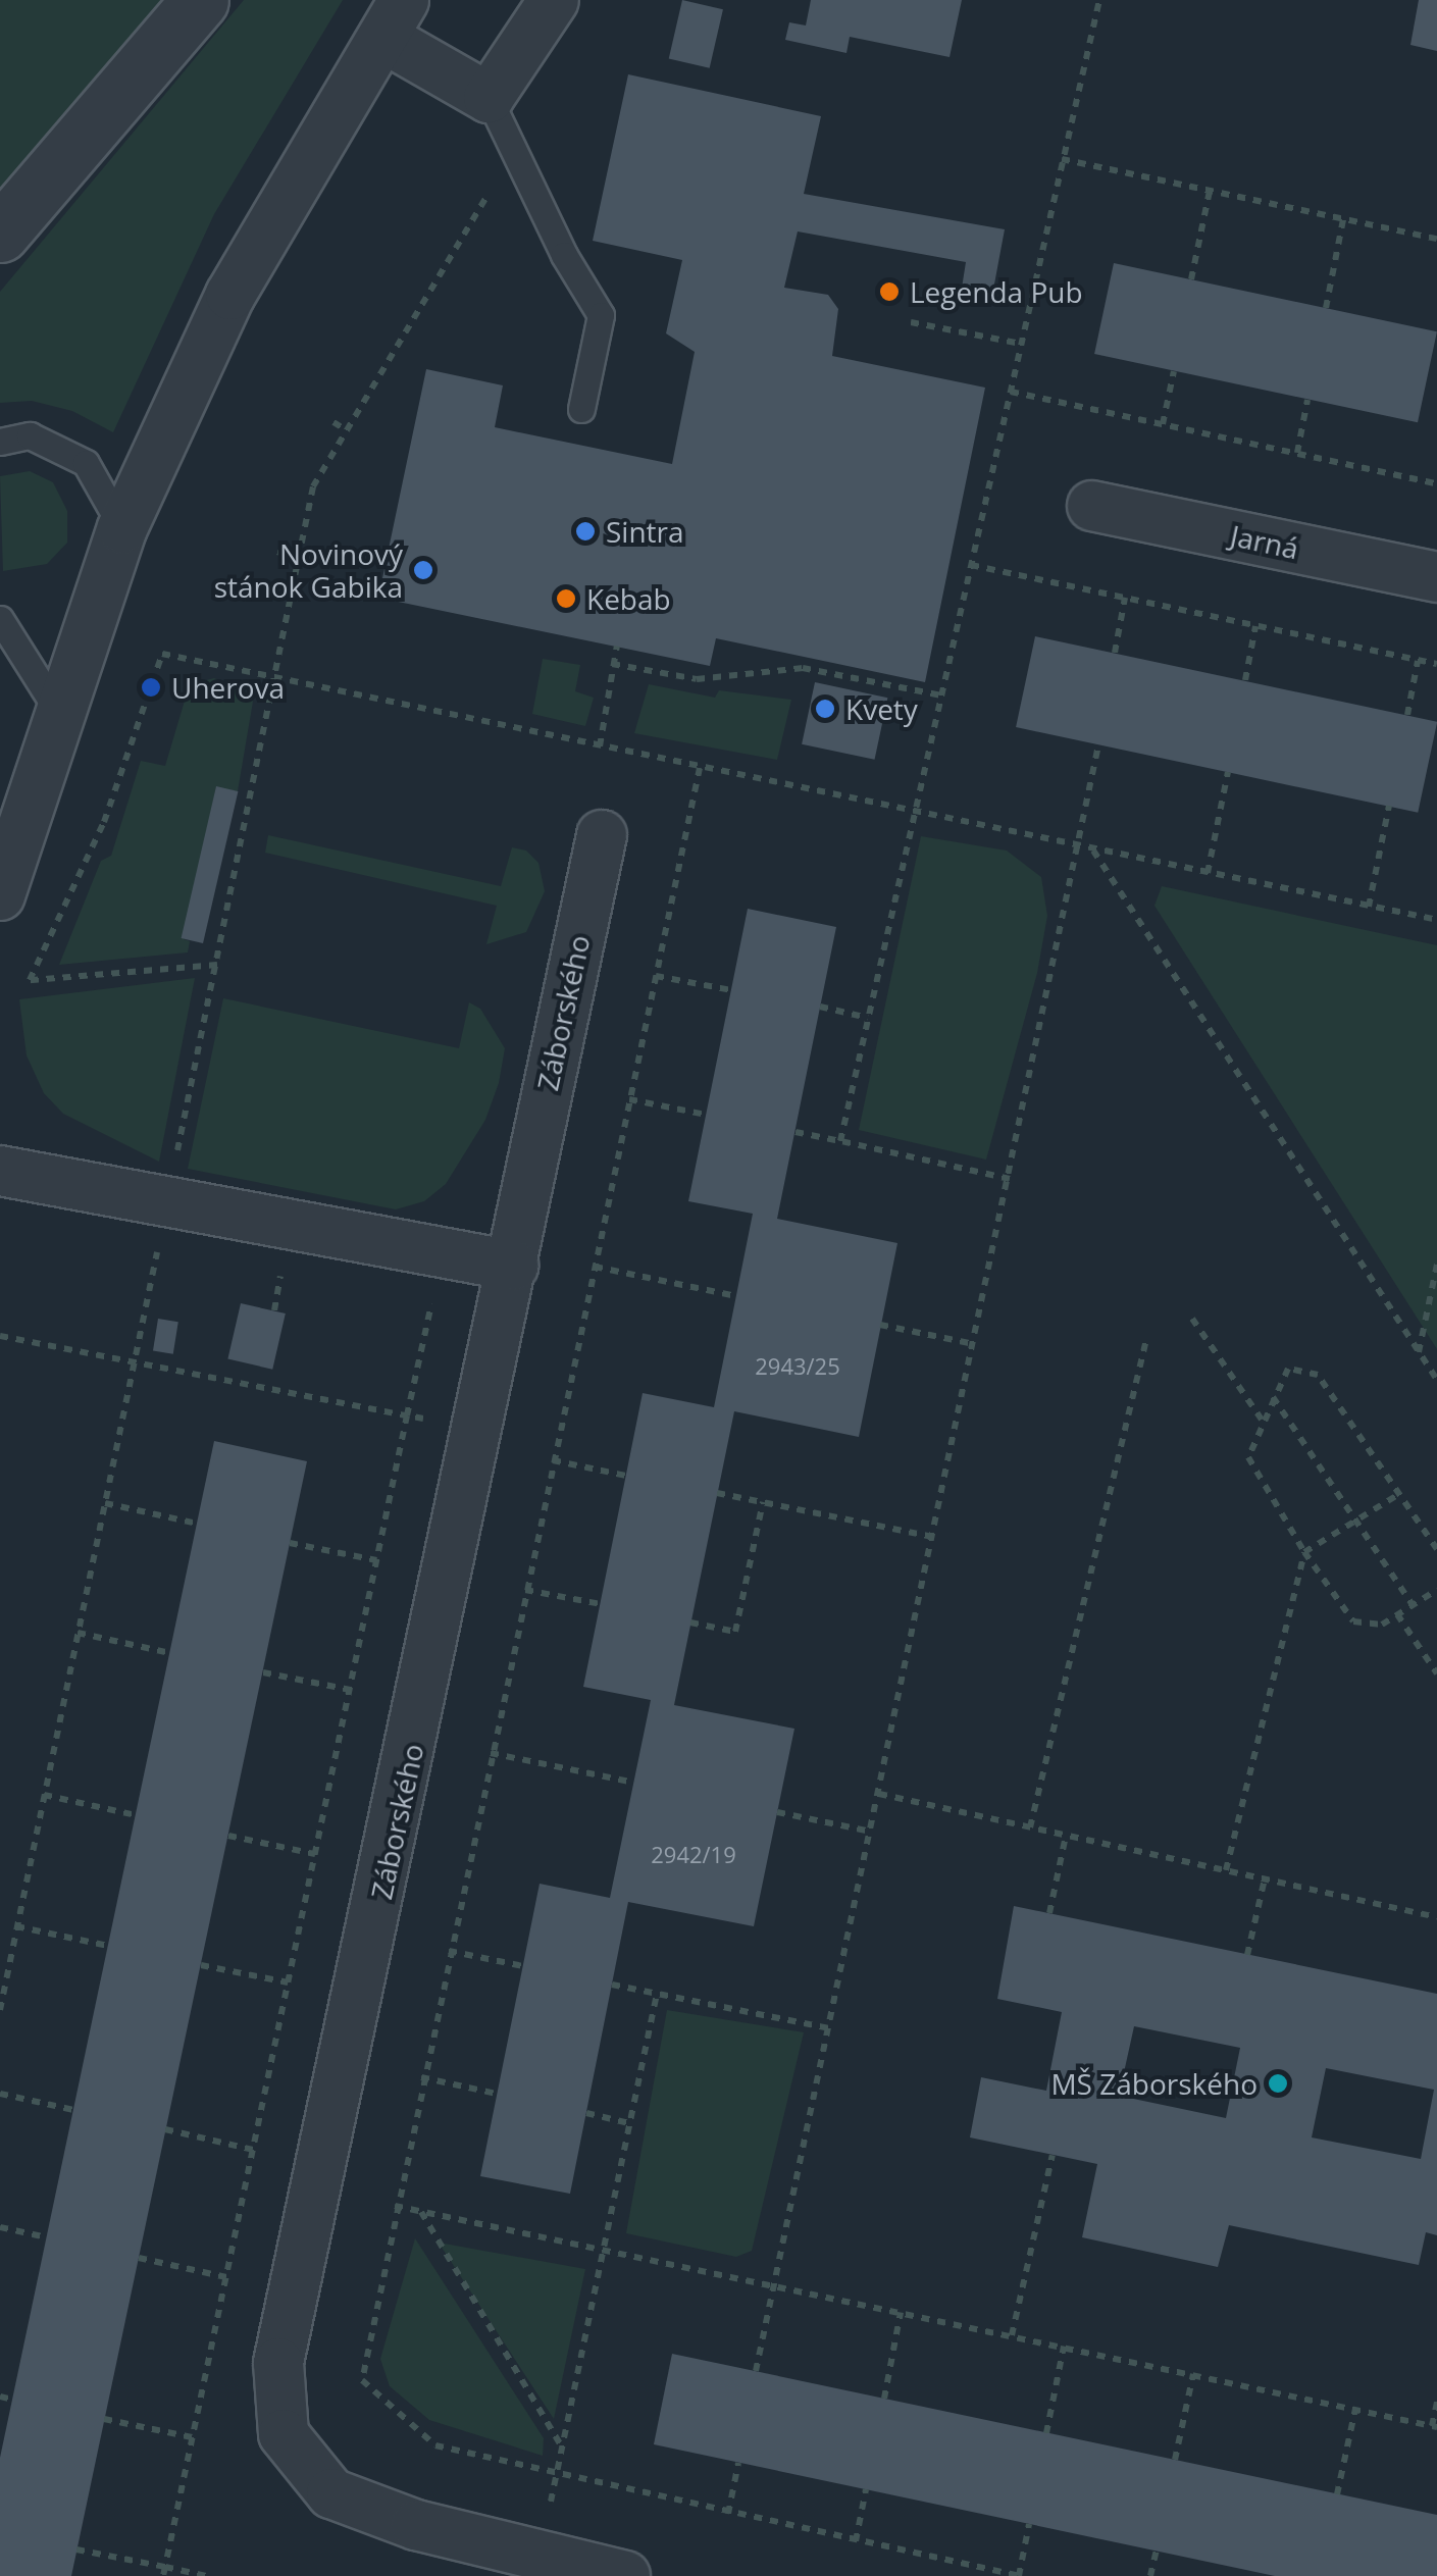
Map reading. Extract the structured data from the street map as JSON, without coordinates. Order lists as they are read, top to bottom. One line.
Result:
{"streets":{"street":["Jarná","Záborského"]},"places":["Legenda Pub","Sintra","Novinový stánok Gabika","Kebab","Uherova","Kvety","MŠ Záborského"],"house_numbers":["2943/25","2942/19"]}
